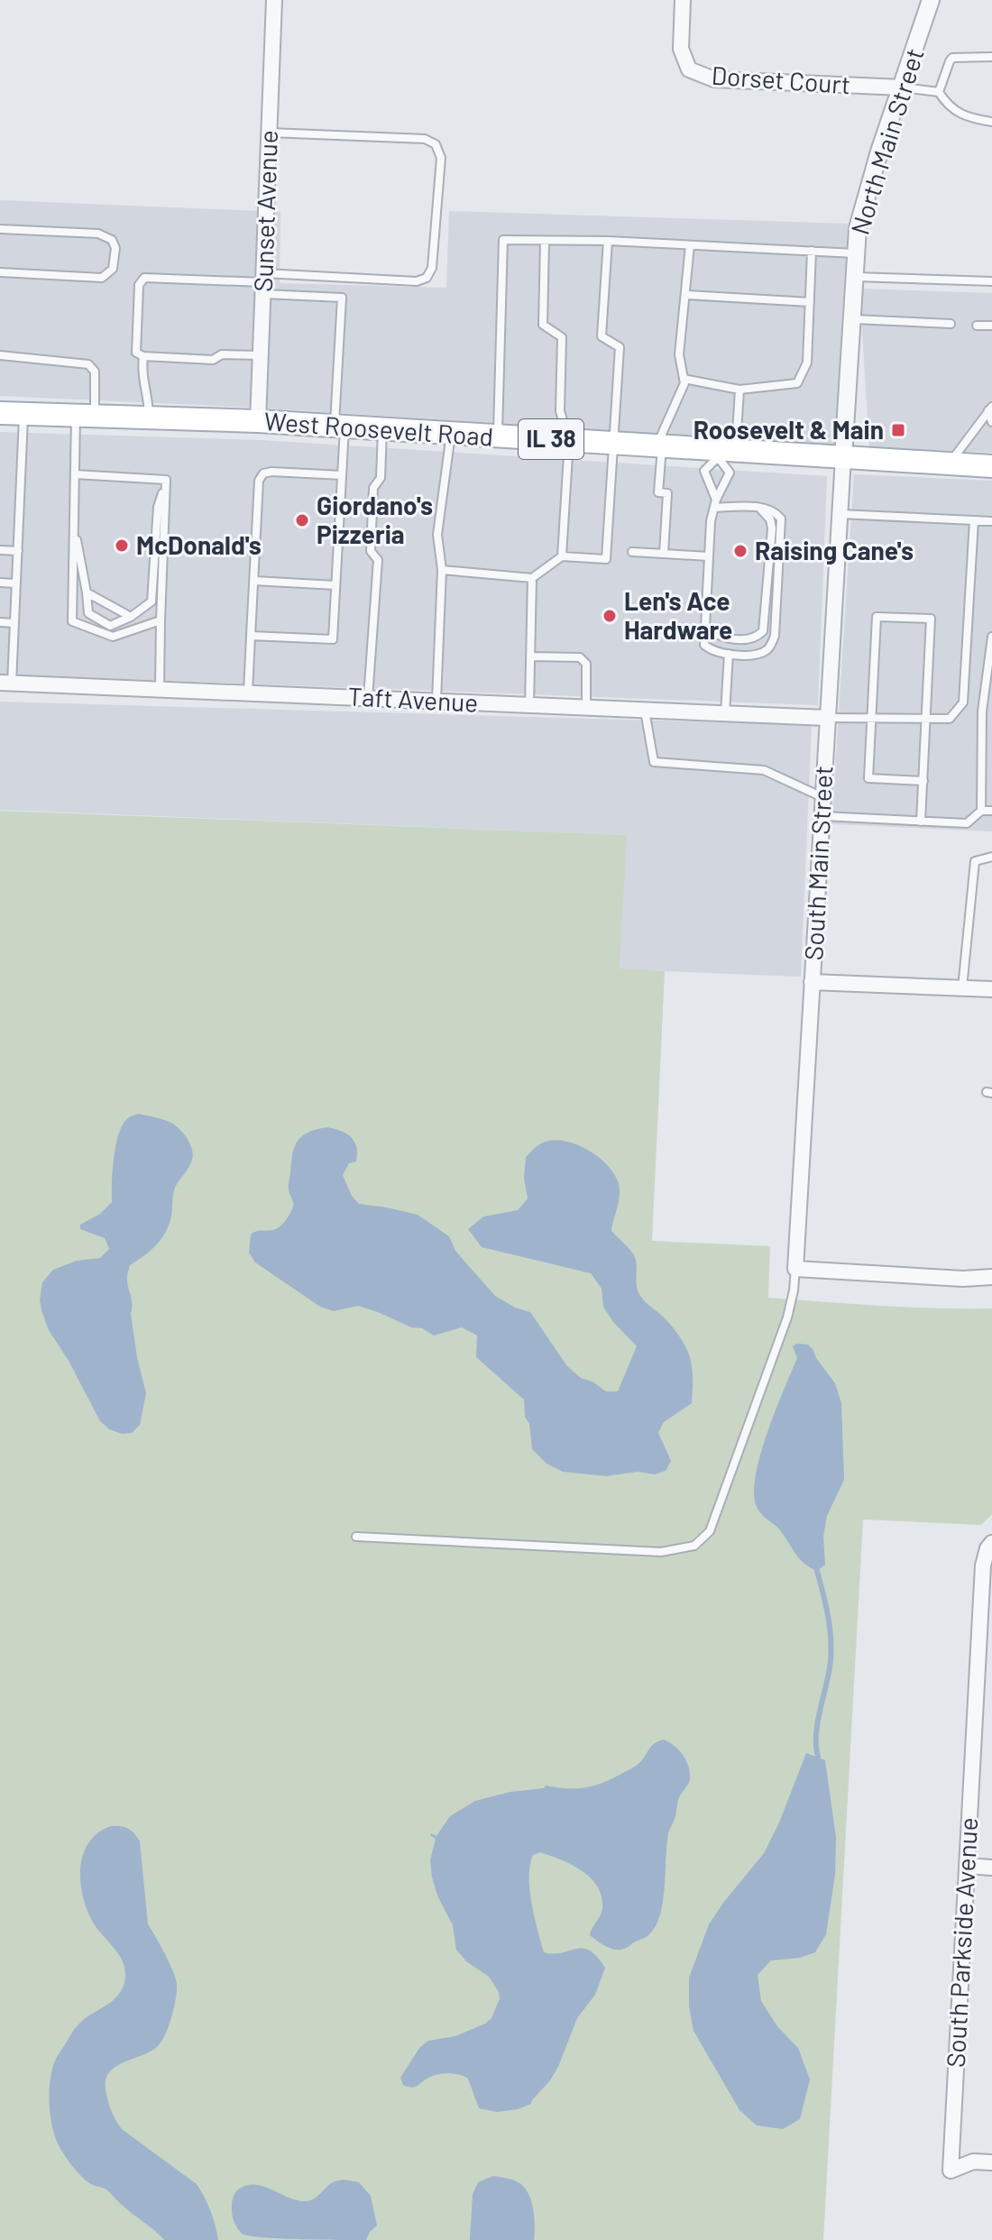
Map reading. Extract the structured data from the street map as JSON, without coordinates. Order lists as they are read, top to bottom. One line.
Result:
{"streets":{"main road":["West Roosevelt Road","IL 38"],"street":["Dorset Court","North Main Street","Sunset Avenue","Taft Avenue","South Main Street","South Parkside Avenue"]},"crossings":[["Dorset Court","North Main Street"],["North Main Street","West Roosevelt Road"],["North Main Street","IL 38"],["North Main Street","South Main Street"],["Sunset Avenue","West Roosevelt Road"],["West Roosevelt Road","IL 38"],["West Roosevelt Road","South Main Street"],["IL 38","South Main Street"],["Taft Avenue","South Main Street"]],"places":{"transit":["Roosevelt & Main"],"other":["Giordano's Pizzeria","McDonald's","Raising Cane's","Len's Ace Hardware"]}}
